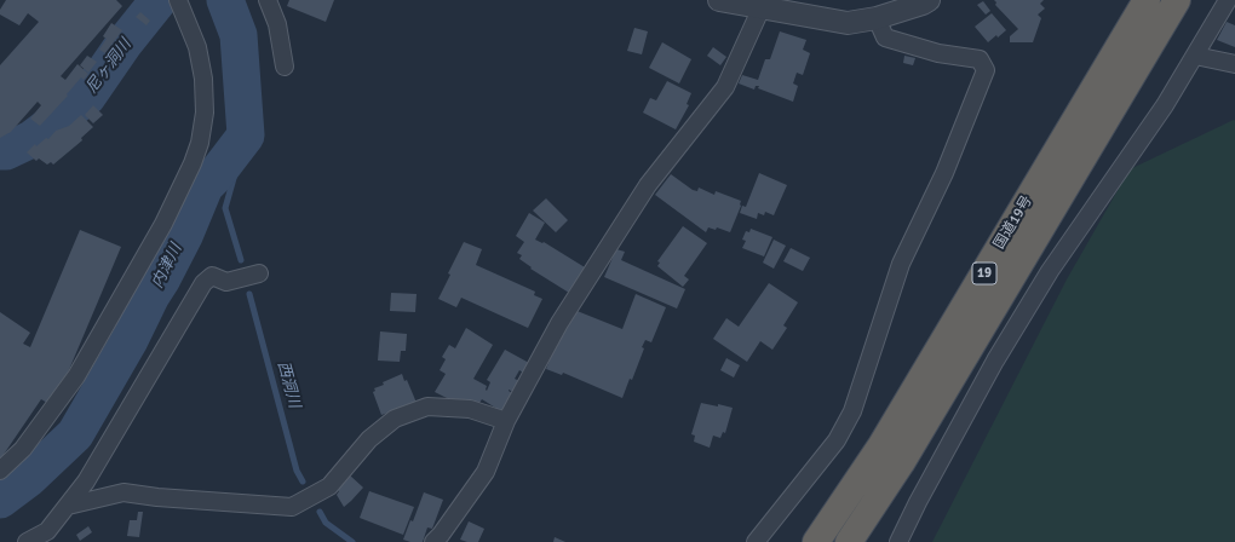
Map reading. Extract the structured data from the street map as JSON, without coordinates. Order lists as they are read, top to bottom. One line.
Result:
{"streets":{"highway":["国道19号","19"]},"water":["尼ヶ洞川","内津川","西洞川"]}
